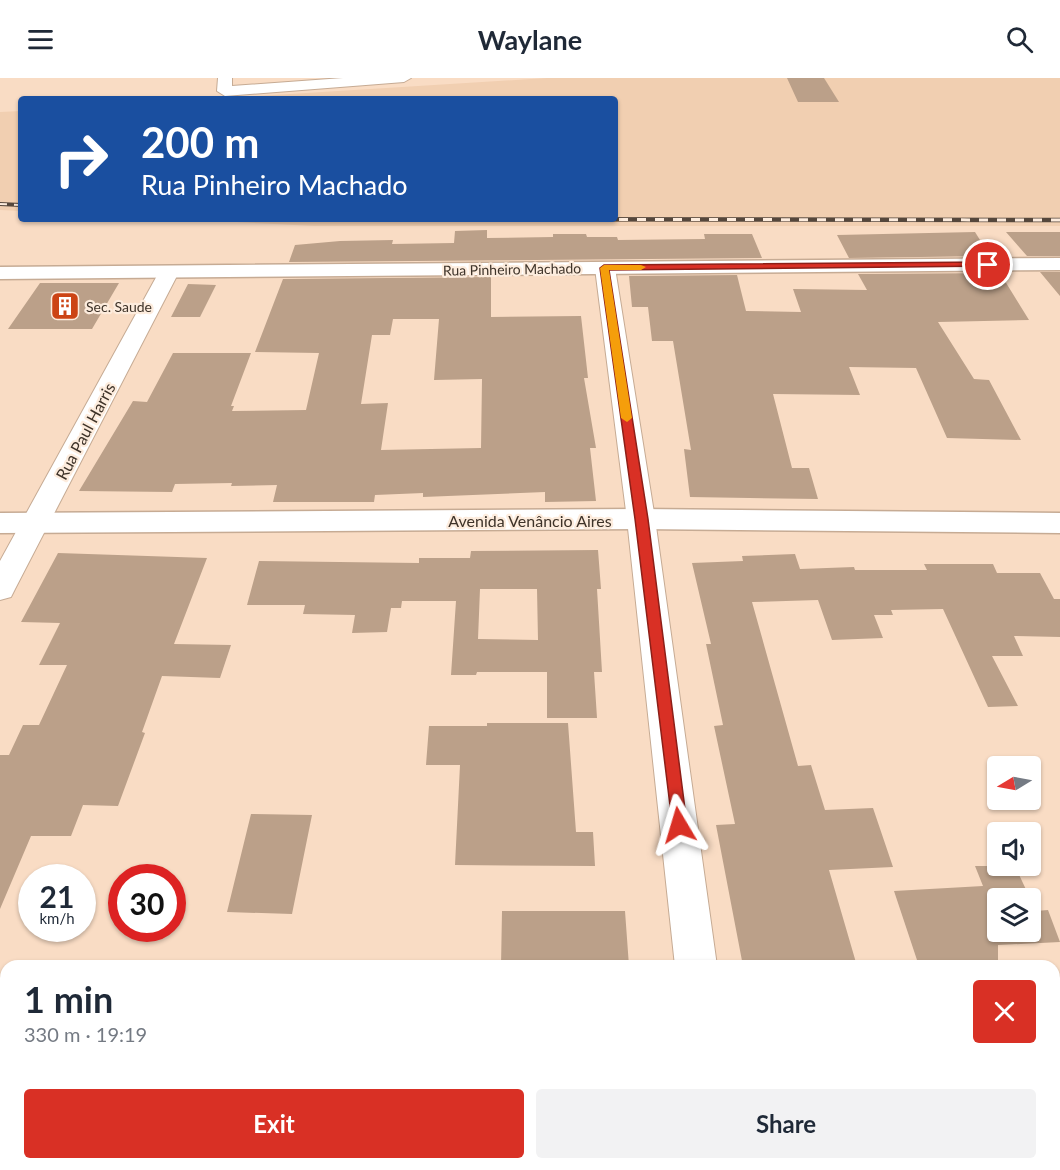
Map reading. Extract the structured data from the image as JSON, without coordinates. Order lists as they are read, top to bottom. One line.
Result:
{"streets":{"main road":["Rua Pinheiro Machado","Avenida Venâncio Aires"],"street":["Rua Paul Harris"]},"crossings":[["Rua Pinheiro Machado","Rua Paul Harris"],["Rua Paul Harris","Avenida Venâncio Aires"]],"places":{"building":["Sec. Saude"]},"north":"left","page":{"header":"Waylane","turn":["200 m","Rua Pinheiro Machado"],"speed":"21 km/h","limit":"30","heading":["1 min","330 m · 19:19"],"buttons":["Exit","Share"]}}
